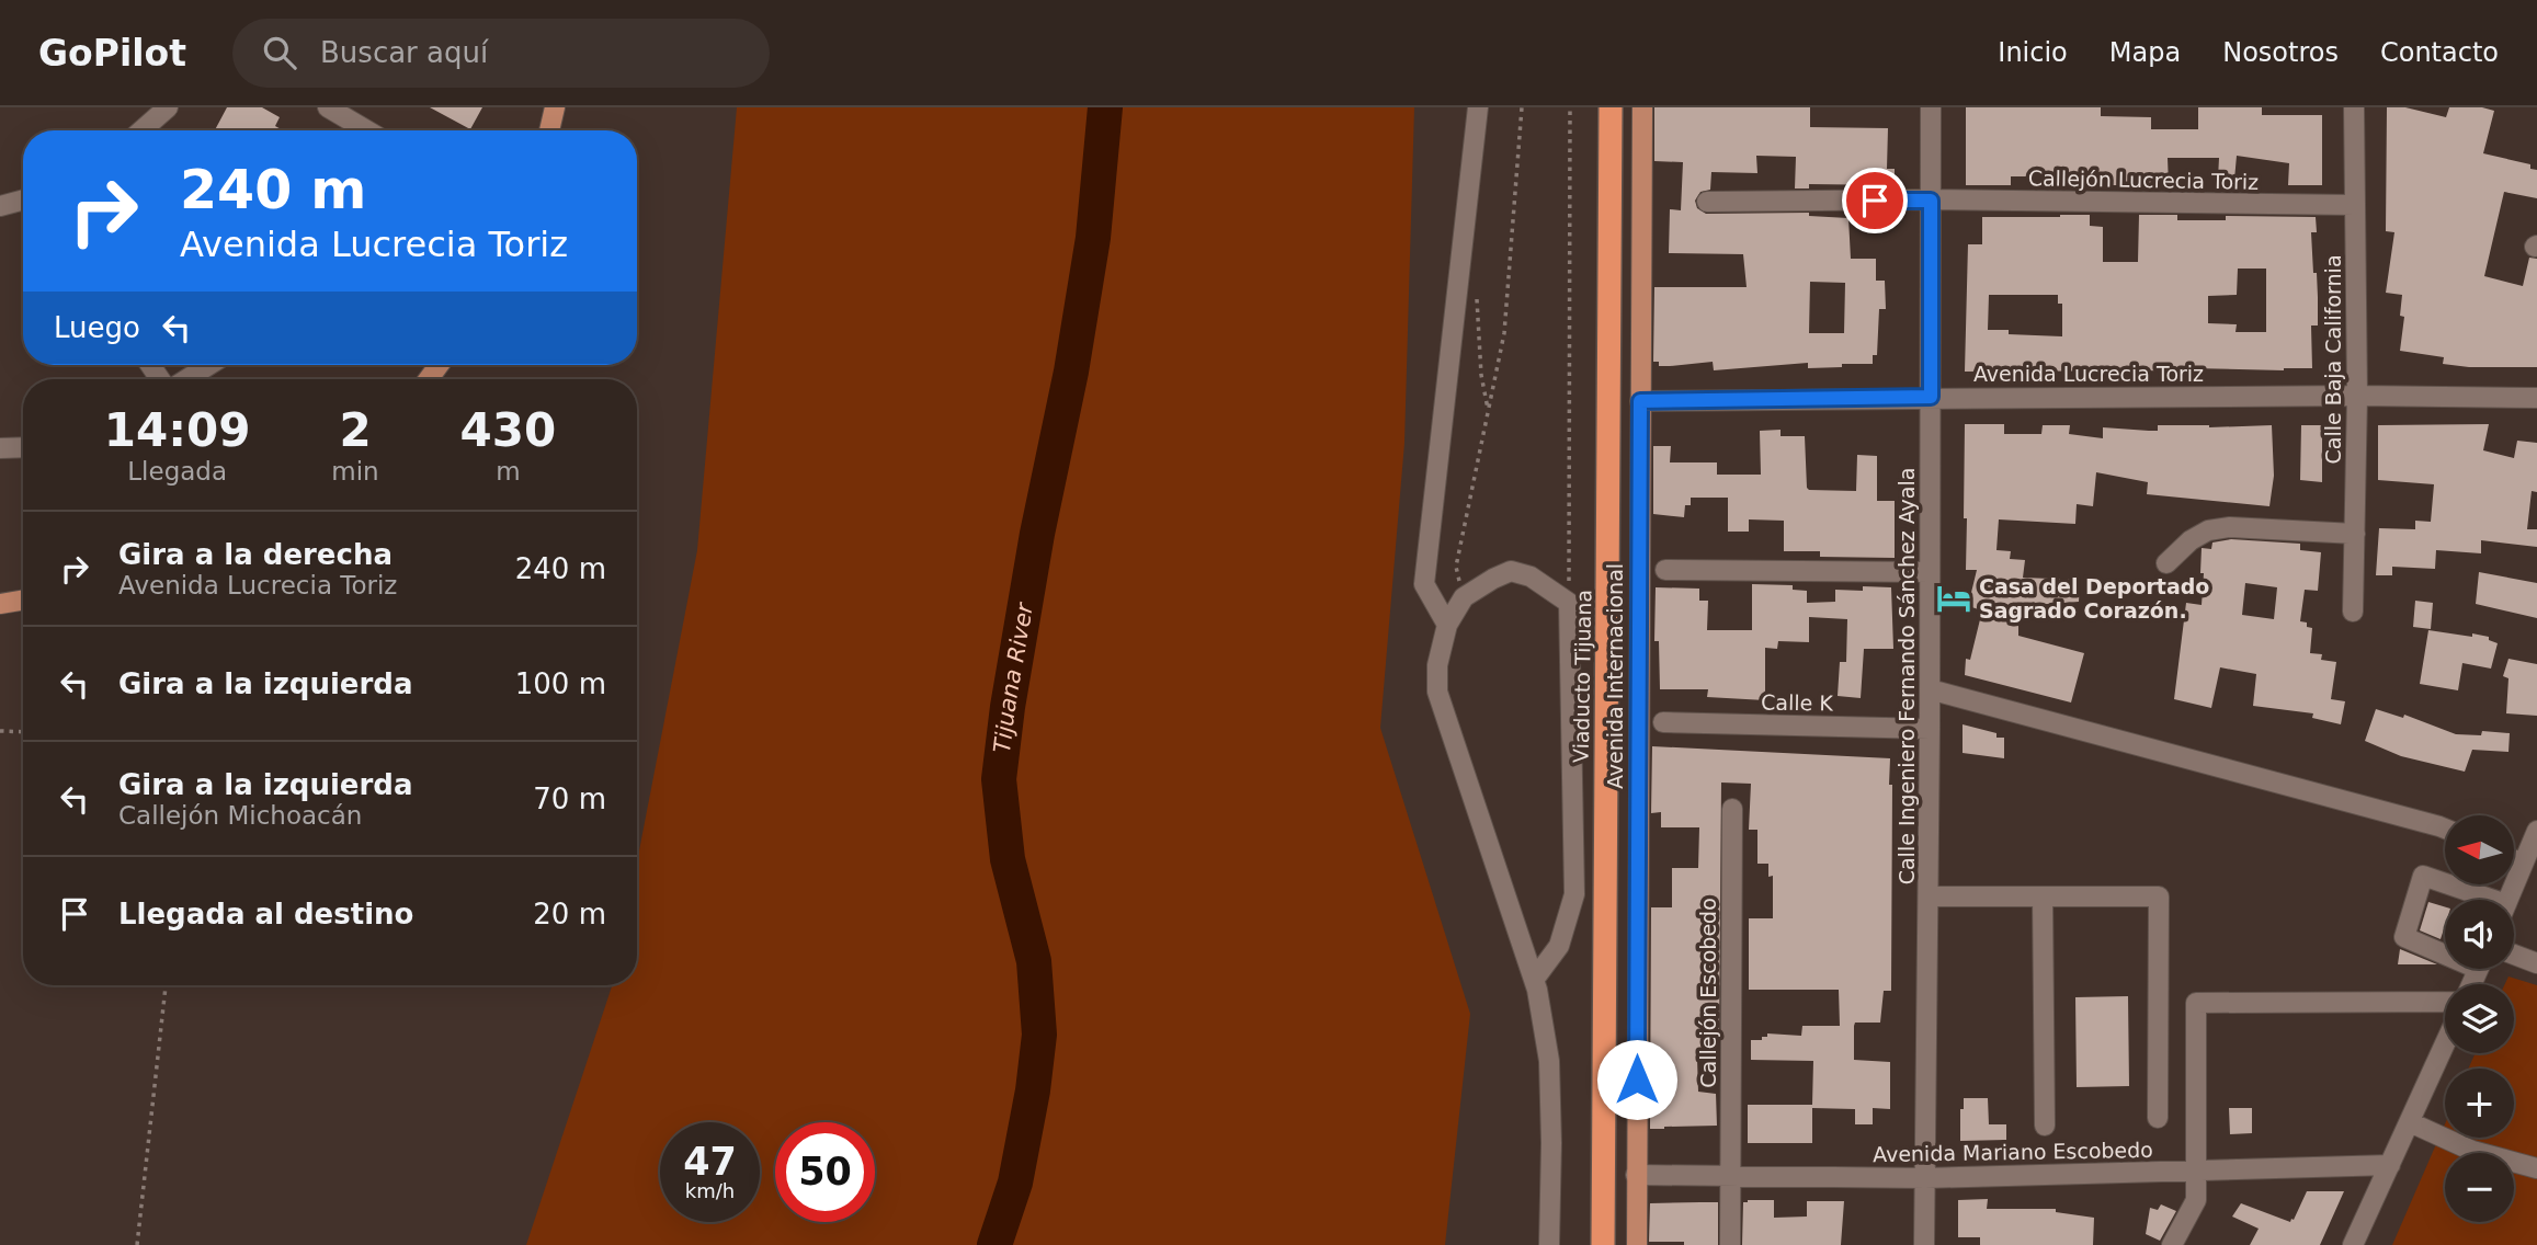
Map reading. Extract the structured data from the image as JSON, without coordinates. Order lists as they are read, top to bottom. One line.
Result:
{"streets":{"highway":["Viaducto Tijuana","Avenida Internacional"],"street":["Callejón Lucrecia Toriz","Calle Baja California","Avenida Lucrecia Toriz","Calle Ingeniero Fernando Sánchez Ayala","Calle K","Callejón Escobedo","Avenida Mariano Escobedo"]},"crossings":[["Callejón Lucrecia Toriz","Calle Baja California"],["Callejón Lucrecia Toriz","Calle Ingeniero Fernando Sánchez Ayala"],["Calle Baja California","Avenida Lucrecia Toriz"],["Avenida Lucrecia Toriz","Avenida Internacional"],["Avenida Lucrecia Toriz","Calle Ingeniero Fernando Sánchez Ayala"],["Viaducto Tijuana","Avenida Internacional"],["Avenida Internacional","Avenida Mariano Escobedo"],["Calle Ingeniero Fernando Sánchez Ayala","Calle K"],["Calle Ingeniero Fernando Sánchez Ayala","Avenida Mariano Escobedo"],["Callejón Escobedo","Avenida Mariano Escobedo"]],"water":["Tijuana River"],"places":{"hotel":["Casa del Deportado Sagrado Corazón."]},"north":"left","page":{"header":"GoPilot","search":"Buscar aquí","nav":["Inicio","Mapa","Nosotros","Contacto"],"turn":["240 m","Avenida Lucrecia Toriz"],"then":"Luego","eta":["14:09","Llegada","2","min","430","m"],"list":[{"name":"Gira a la derecha","note":"Avenida Lucrecia Toriz","value":"240 m"},{"name":"Gira a la izquierda","value":"100 m"},{"name":"Gira a la izquierda","note":"Callejón Michoacán","value":"70 m"},{"name":"Llegada al destino","value":"20 m"}],"map_buttons":["+","−"],"speed":"47 km/h","limit":"50"}}
